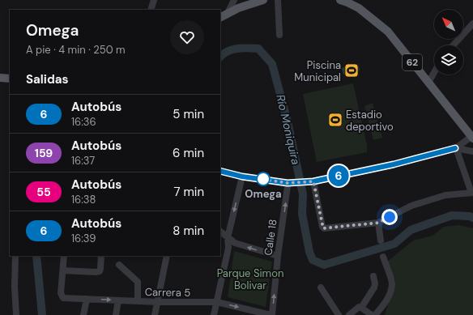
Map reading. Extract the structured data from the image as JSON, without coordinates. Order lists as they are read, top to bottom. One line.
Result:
{"streets":{"main road":["62"],"street":["Calle 18","Carrera 5"]},"crossings":[["Calle 18","Carrera 5"]],"one_way":["Carrera 5"],"water":["Río Moniquira"],"parks":["Parque Simon Bolivar"],"places":{"sports":["Piscina Municipal","Estadio deportivo"],"other":["Omega"]},"lines":["bus line 6"],"north":"top left","page":{"on_map":"6","heading":[["Omega","A pie · 4 min · 250 m"],"Salidas"],"list":[{"mark":"6","name":"Autobús","note":"16:36","value":"5 min"},{"mark":"159","name":"Autobús","note":"16:37","value":"6 min"},{"mark":"55","name":"Autobús","note":"16:38","value":"7 min"},{"mark":"6","name":"Autobús","note":"16:39","value":"8 min"}]}}
